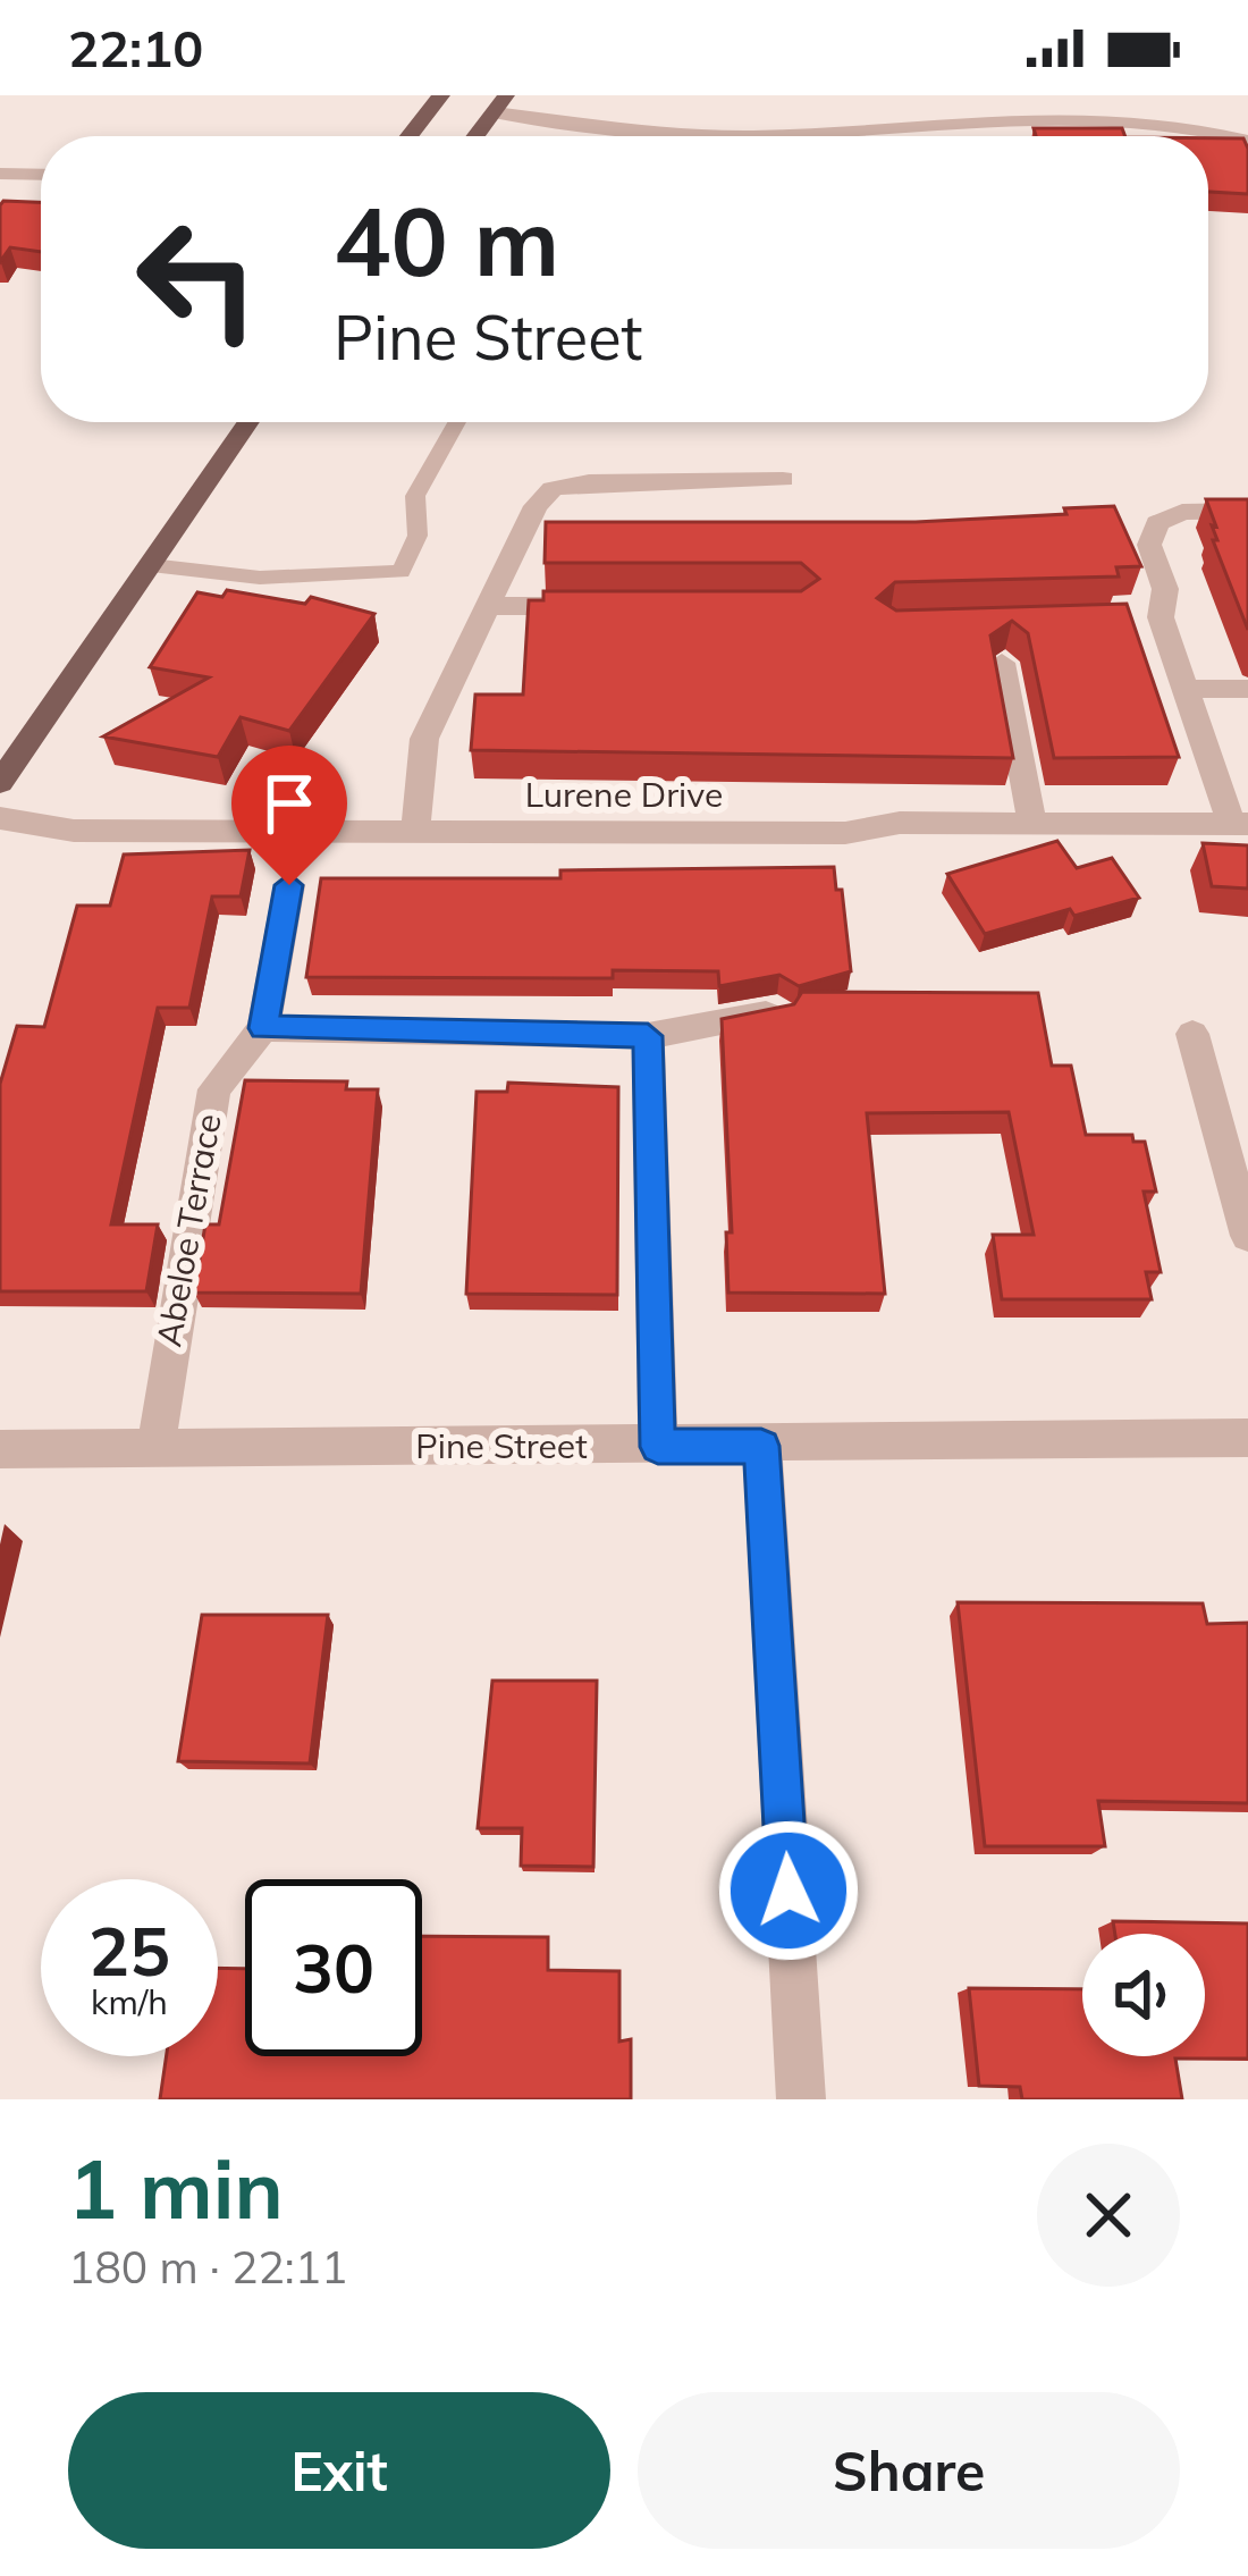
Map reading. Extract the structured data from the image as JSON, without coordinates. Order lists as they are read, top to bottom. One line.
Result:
{"streets":{"street":["Lurene Drive","Abeloe Terrace","Pine Street"]},"crossings":[["Abeloe Terrace","Pine Street"]],"page":{"status":"22:10","turn":["40 m","Pine Street"],"speed":"25 km/h","limit":"30","heading":["1 min","180 m · 22:11"],"buttons":["Exit","Share"]}}
